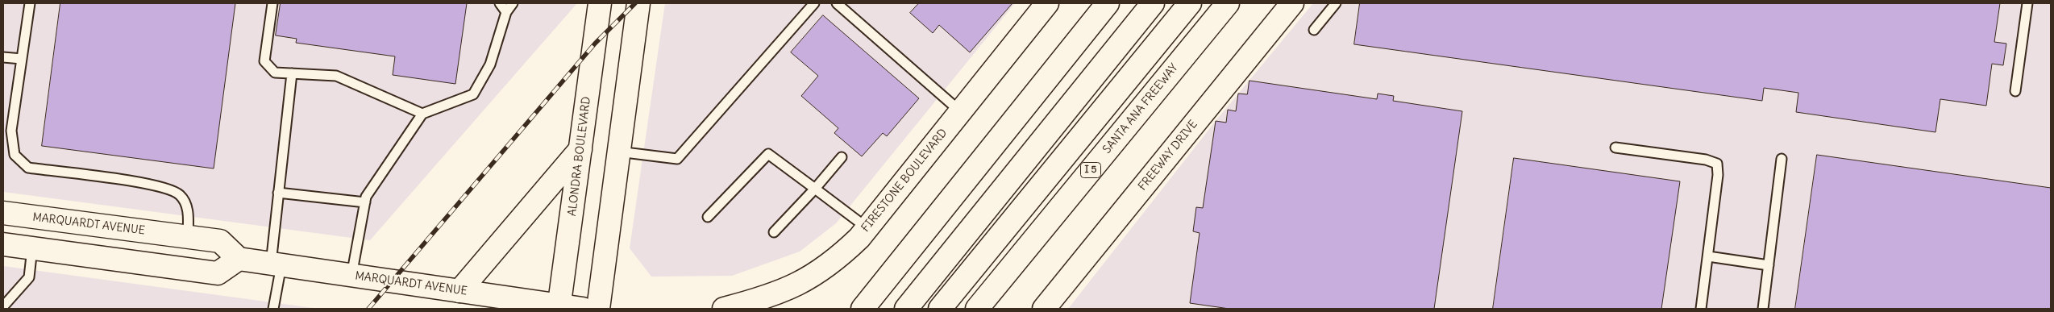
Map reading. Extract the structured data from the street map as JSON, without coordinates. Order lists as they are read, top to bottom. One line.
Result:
{"streets":{"main road":["SANTA ANA FREEWAY","FREEWAY DRIVE","ALONDRA BOULEVARD","I 5","FIRESTONE BOULEVARD","MARQUARDT AVENUE"]},"crossings":[["ALONDRA BOULEVARD","MARQUARDT AVENUE"]]}
